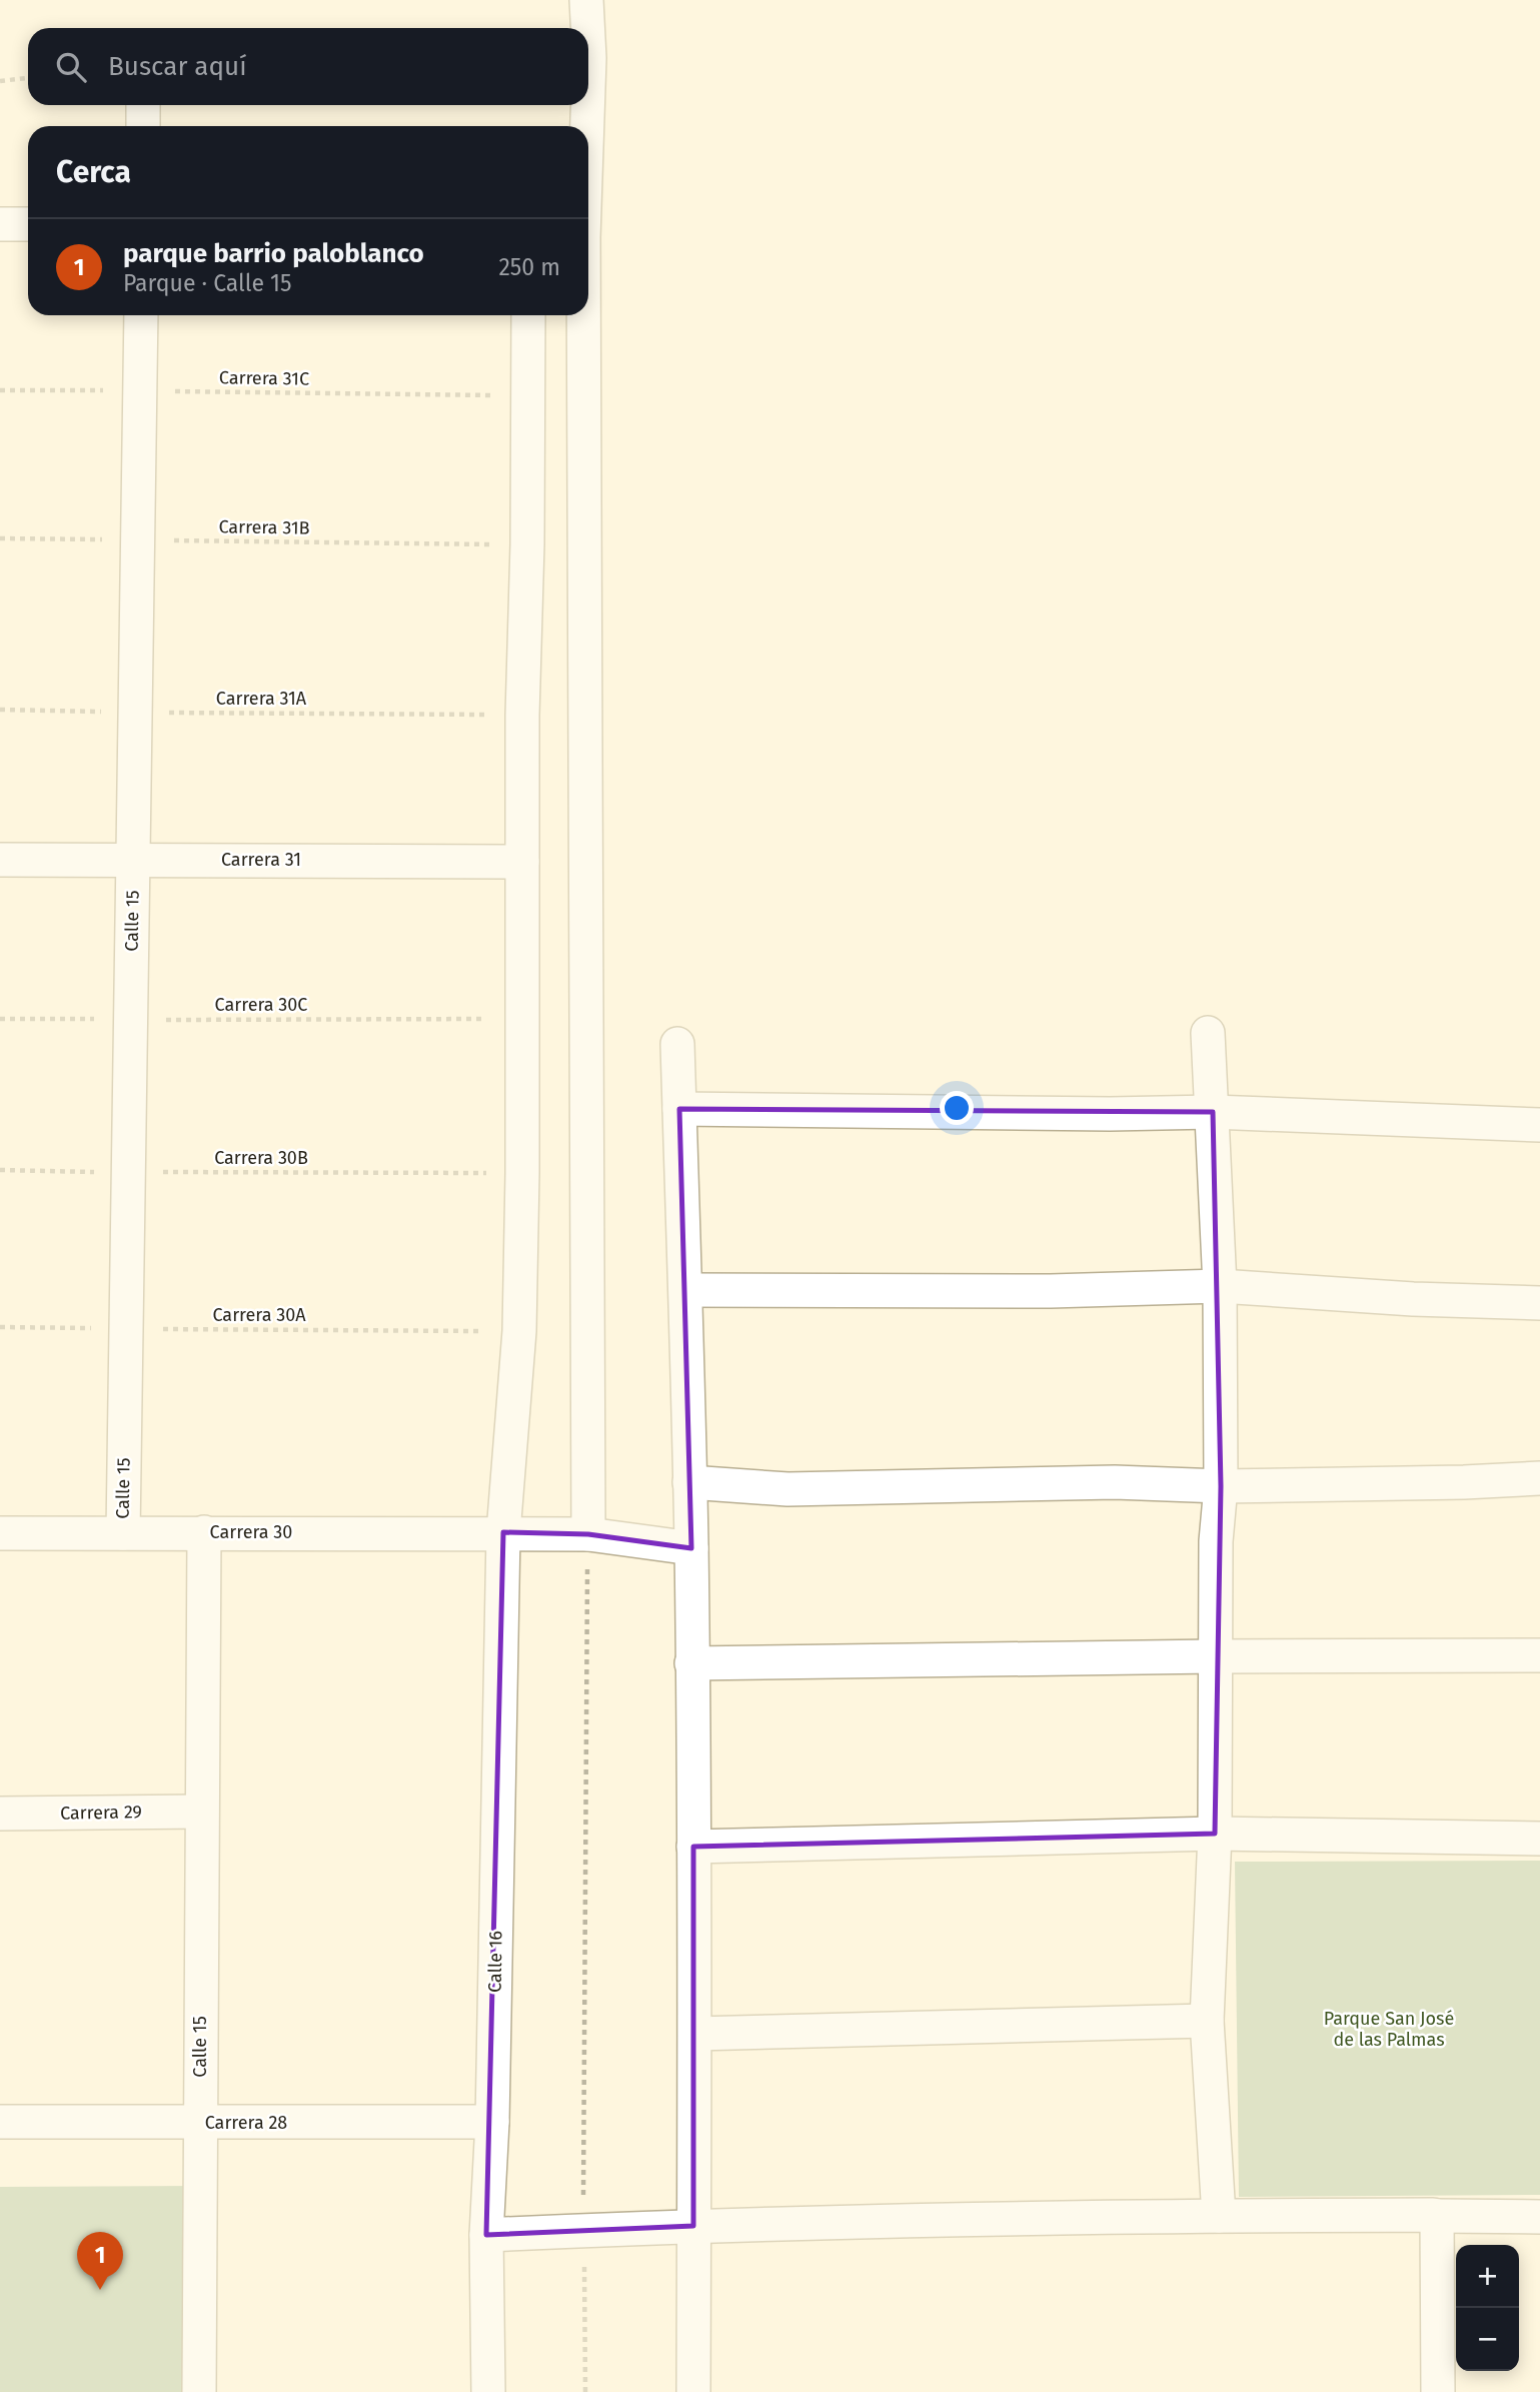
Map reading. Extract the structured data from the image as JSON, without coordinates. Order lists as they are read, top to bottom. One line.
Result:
{"streets":{"street":["Carrera 31","Calle 15","Carrera 30","Carrera 29","Calle 16","Carrera 28"],"path":["Carrera 31C","Carrera 31B","Carrera 31A","Carrera 30C","Carrera 30B","Carrera 30A"]},"crossings":[["Carrera 31C","Calle 15"],["Carrera 31C","Calle 16"],["Carrera 31B","Calle 15"],["Carrera 31B","Calle 16"],["Carrera 31A","Calle 15"],["Carrera 31A","Calle 16"],["Carrera 31","Calle 15"],["Carrera 31","Calle 16"],["Calle 15","Carrera 30C"],["Calle 15","Carrera 30B"],["Calle 15","Carrera 30A"],["Calle 15","Carrera 30"],["Calle 15","Carrera 29"],["Calle 15","Carrera 28"],["Carrera 30C","Calle 16"],["Carrera 30B","Calle 16"],["Carrera 30A","Calle 16"],["Carrera 30","Calle 16"],["Calle 16","Carrera 28"]],"parks":["Parque San José de las Palmas"],"page":{"search":"Buscar aquí","heading":"Cerca","list":[{"mark":"1","name":"parque barrio paloblanco","note":"Parque · Calle 15","value":"250 m"}],"pins":"1","map_buttons":["+","−"]}}
